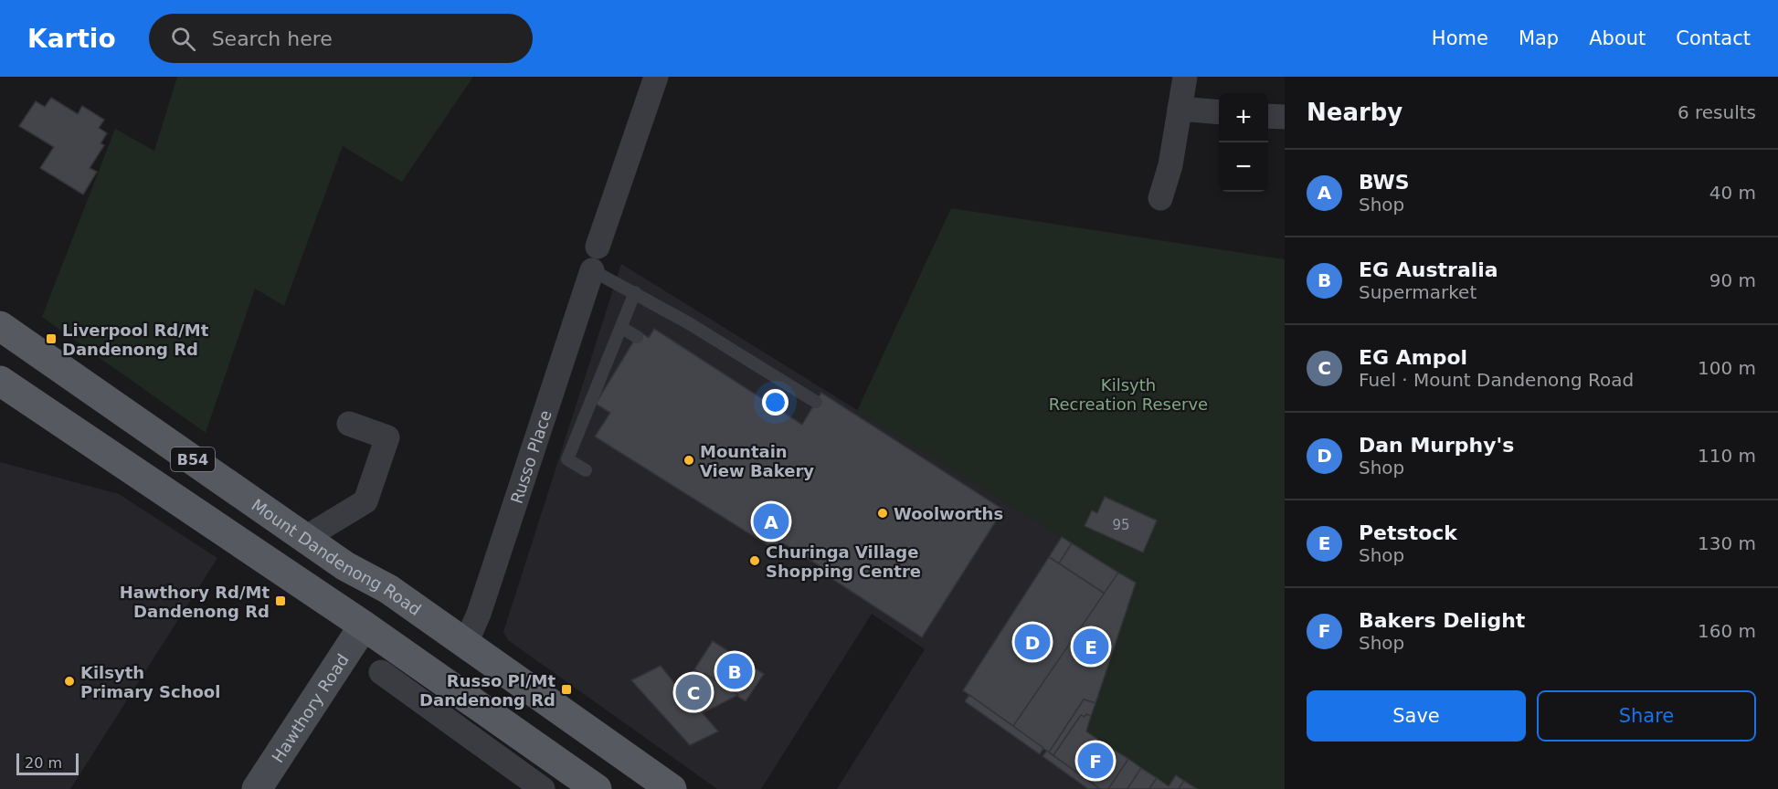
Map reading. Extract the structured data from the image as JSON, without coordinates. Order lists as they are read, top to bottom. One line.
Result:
{"streets":{"main road":["B54","Mount Dandenong Road","Hawthory Road"],"street":["Russo Place"]},"crossings":[["Russo Place","Mount Dandenong Road"],["B54","Hawthory Road"]],"parks":["Kilsyth Recreation Reserve"],"places":{"transit":["Liverpool Rd/Mt Dandenong Rd","Hawthory Rd/Mt Dandenong Rd","Russo Pl/Mt Dandenong Rd"],"other":["Mountain View Bakery","Woolworths","Churinga Village Shopping Centre","Kilsyth Primary School"]},"house_numbers":["95"],"scale_bar":"20 m","page":{"header":"Kartio","search":"Search here","nav":["Home","Map","About","Contact"],"heading":["Nearby","6 results"],"map_buttons":["+","−"],"list":[{"mark":"A","name":"BWS","note":"Shop","value":"40 m"},{"mark":"B","name":"EG Australia","note":"Supermarket","value":"90 m"},{"mark":"C","name":"EG Ampol","note":"Fuel · Mount Dandenong Road","value":"100 m"},{"mark":"D","name":"Dan Murphy's","note":"Shop","value":"110 m"},{"mark":"E","name":"Petstock","note":"Shop","value":"130 m"},{"mark":"F","name":"Bakers Delight","note":"Shop","value":"160 m"}],"pins":["A","D","E","B","C","F"],"buttons":["Save","Share"],"scale":"20 m"}}
